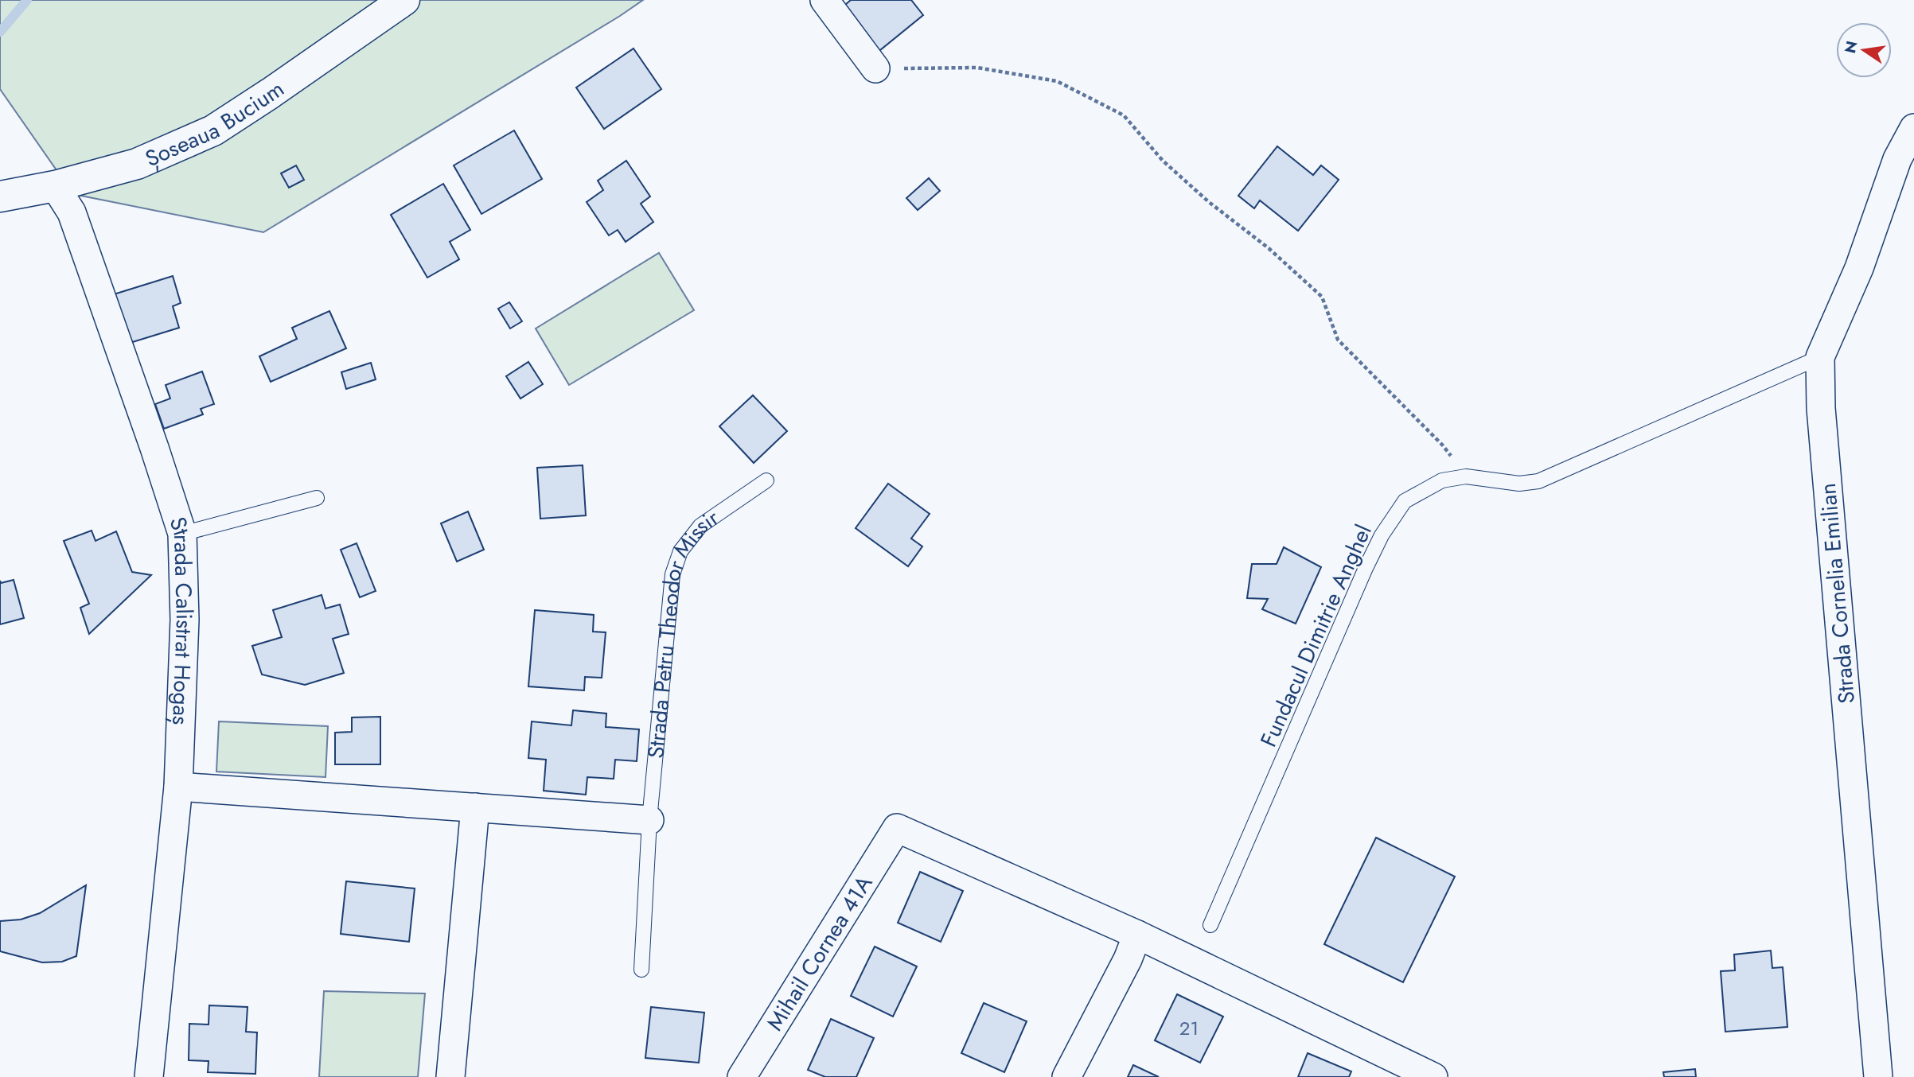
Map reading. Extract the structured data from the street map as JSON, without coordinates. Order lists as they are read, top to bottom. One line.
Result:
{"streets":{"main road":["Șoseaua Bucium"],"street":["Strada Cornelia Emilian","Strada Calistrat Hogaș","Mihail Cornea 41A"],"lane":["Fundacul Dimitrie Anghel","Strada Petru Theodor Missir"]},"crossings":[["Șoseaua Bucium","Strada Calistrat Hogaș"],["Strada Cornelia Emilian","Fundacul Dimitrie Anghel"]],"house_numbers":["21"],"north":"left"}
